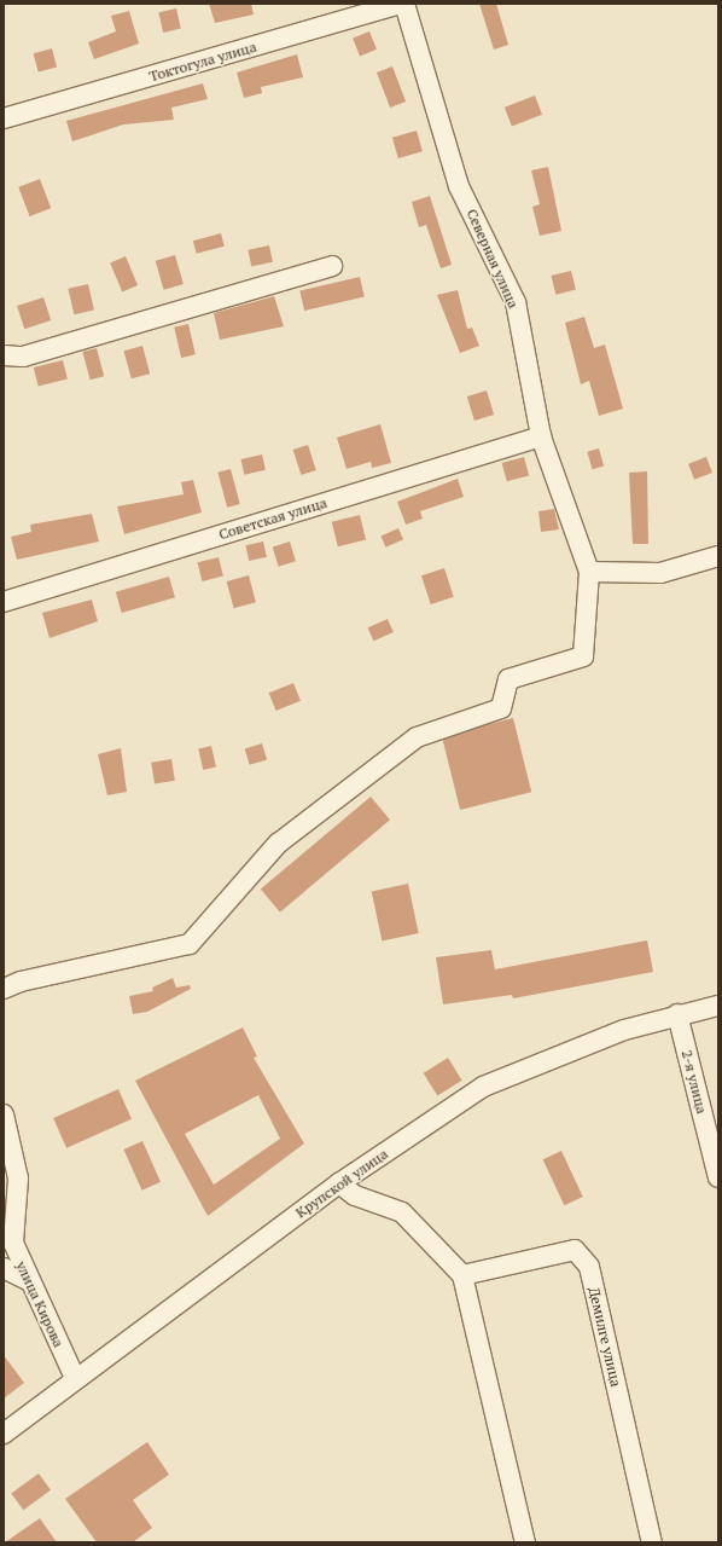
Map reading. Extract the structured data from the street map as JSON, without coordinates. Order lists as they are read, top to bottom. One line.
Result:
{"streets":{"street":["Токтогула улица","Северная улица","Советская улица","2-я улица","Крупской улица","улица Кирова","Демилге улица"]},"crossings":[["Токтогула улица","Северная улица"],["Северная улица","Советская улица"],["2-я улица","Крупской улица"],["Крупской улица","улица Кирова"]]}
